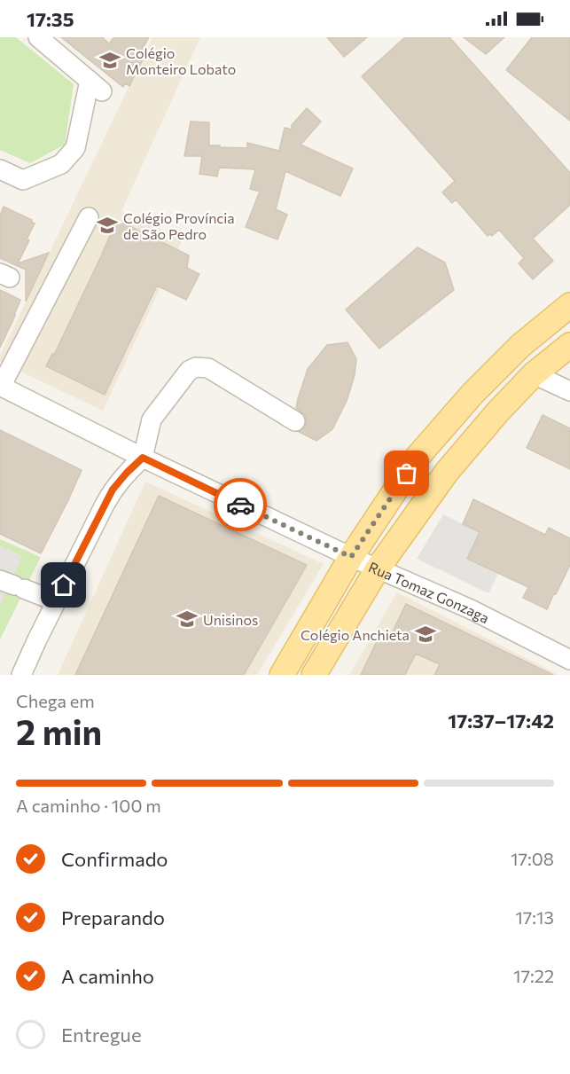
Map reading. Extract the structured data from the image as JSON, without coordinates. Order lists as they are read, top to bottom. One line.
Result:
{"streets":{"street":["Rua Tomaz Gonzaga"]},"places":{"school or university":["Colégio Monteiro Lobato","Colégio Província de São Pedro","Unisinos","Colégio Anchieta"]},"page":{"status":"17:35","heading":["2 min","Chega em","17:37–17:42"],"bar":"A caminho · 100 m","list":[["Confirmado","17:08"],["Preparando","17:13"],["A caminho","17:22"],"Entregue"]}}
